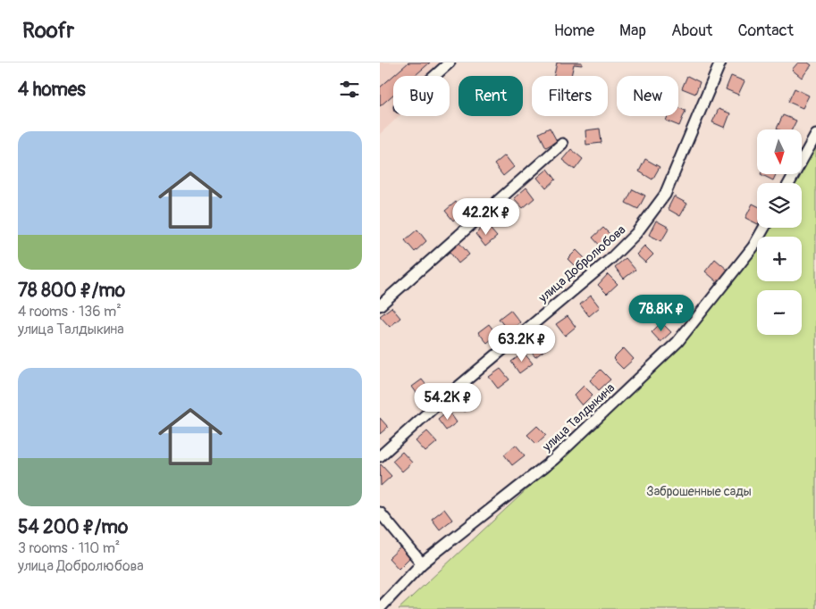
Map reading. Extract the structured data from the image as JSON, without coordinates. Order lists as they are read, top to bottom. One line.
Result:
{"streets":{"street":["улица Добролюбова","улица Талдыкина"]},"parks":["Заброшенные сады"],"north":"bottom","page":{"header":"Roofr","nav":["Home","Map","About","Contact"],"heading":"4 homes","chip":["Buy","Rent","Filters","New"],"list":[{"name":"78 800 ₽/mo","note":"4 rooms · 136 m² · улица Талдыкина"},{"name":"54 200 ₽/mo","note":"3 rooms · 110 m² · улица Добролюбова"}],"map_buttons":["+","−"],"price":["42.2K ₽","78.8K ₽","63.2K ₽","54.2K ₽"]}}
